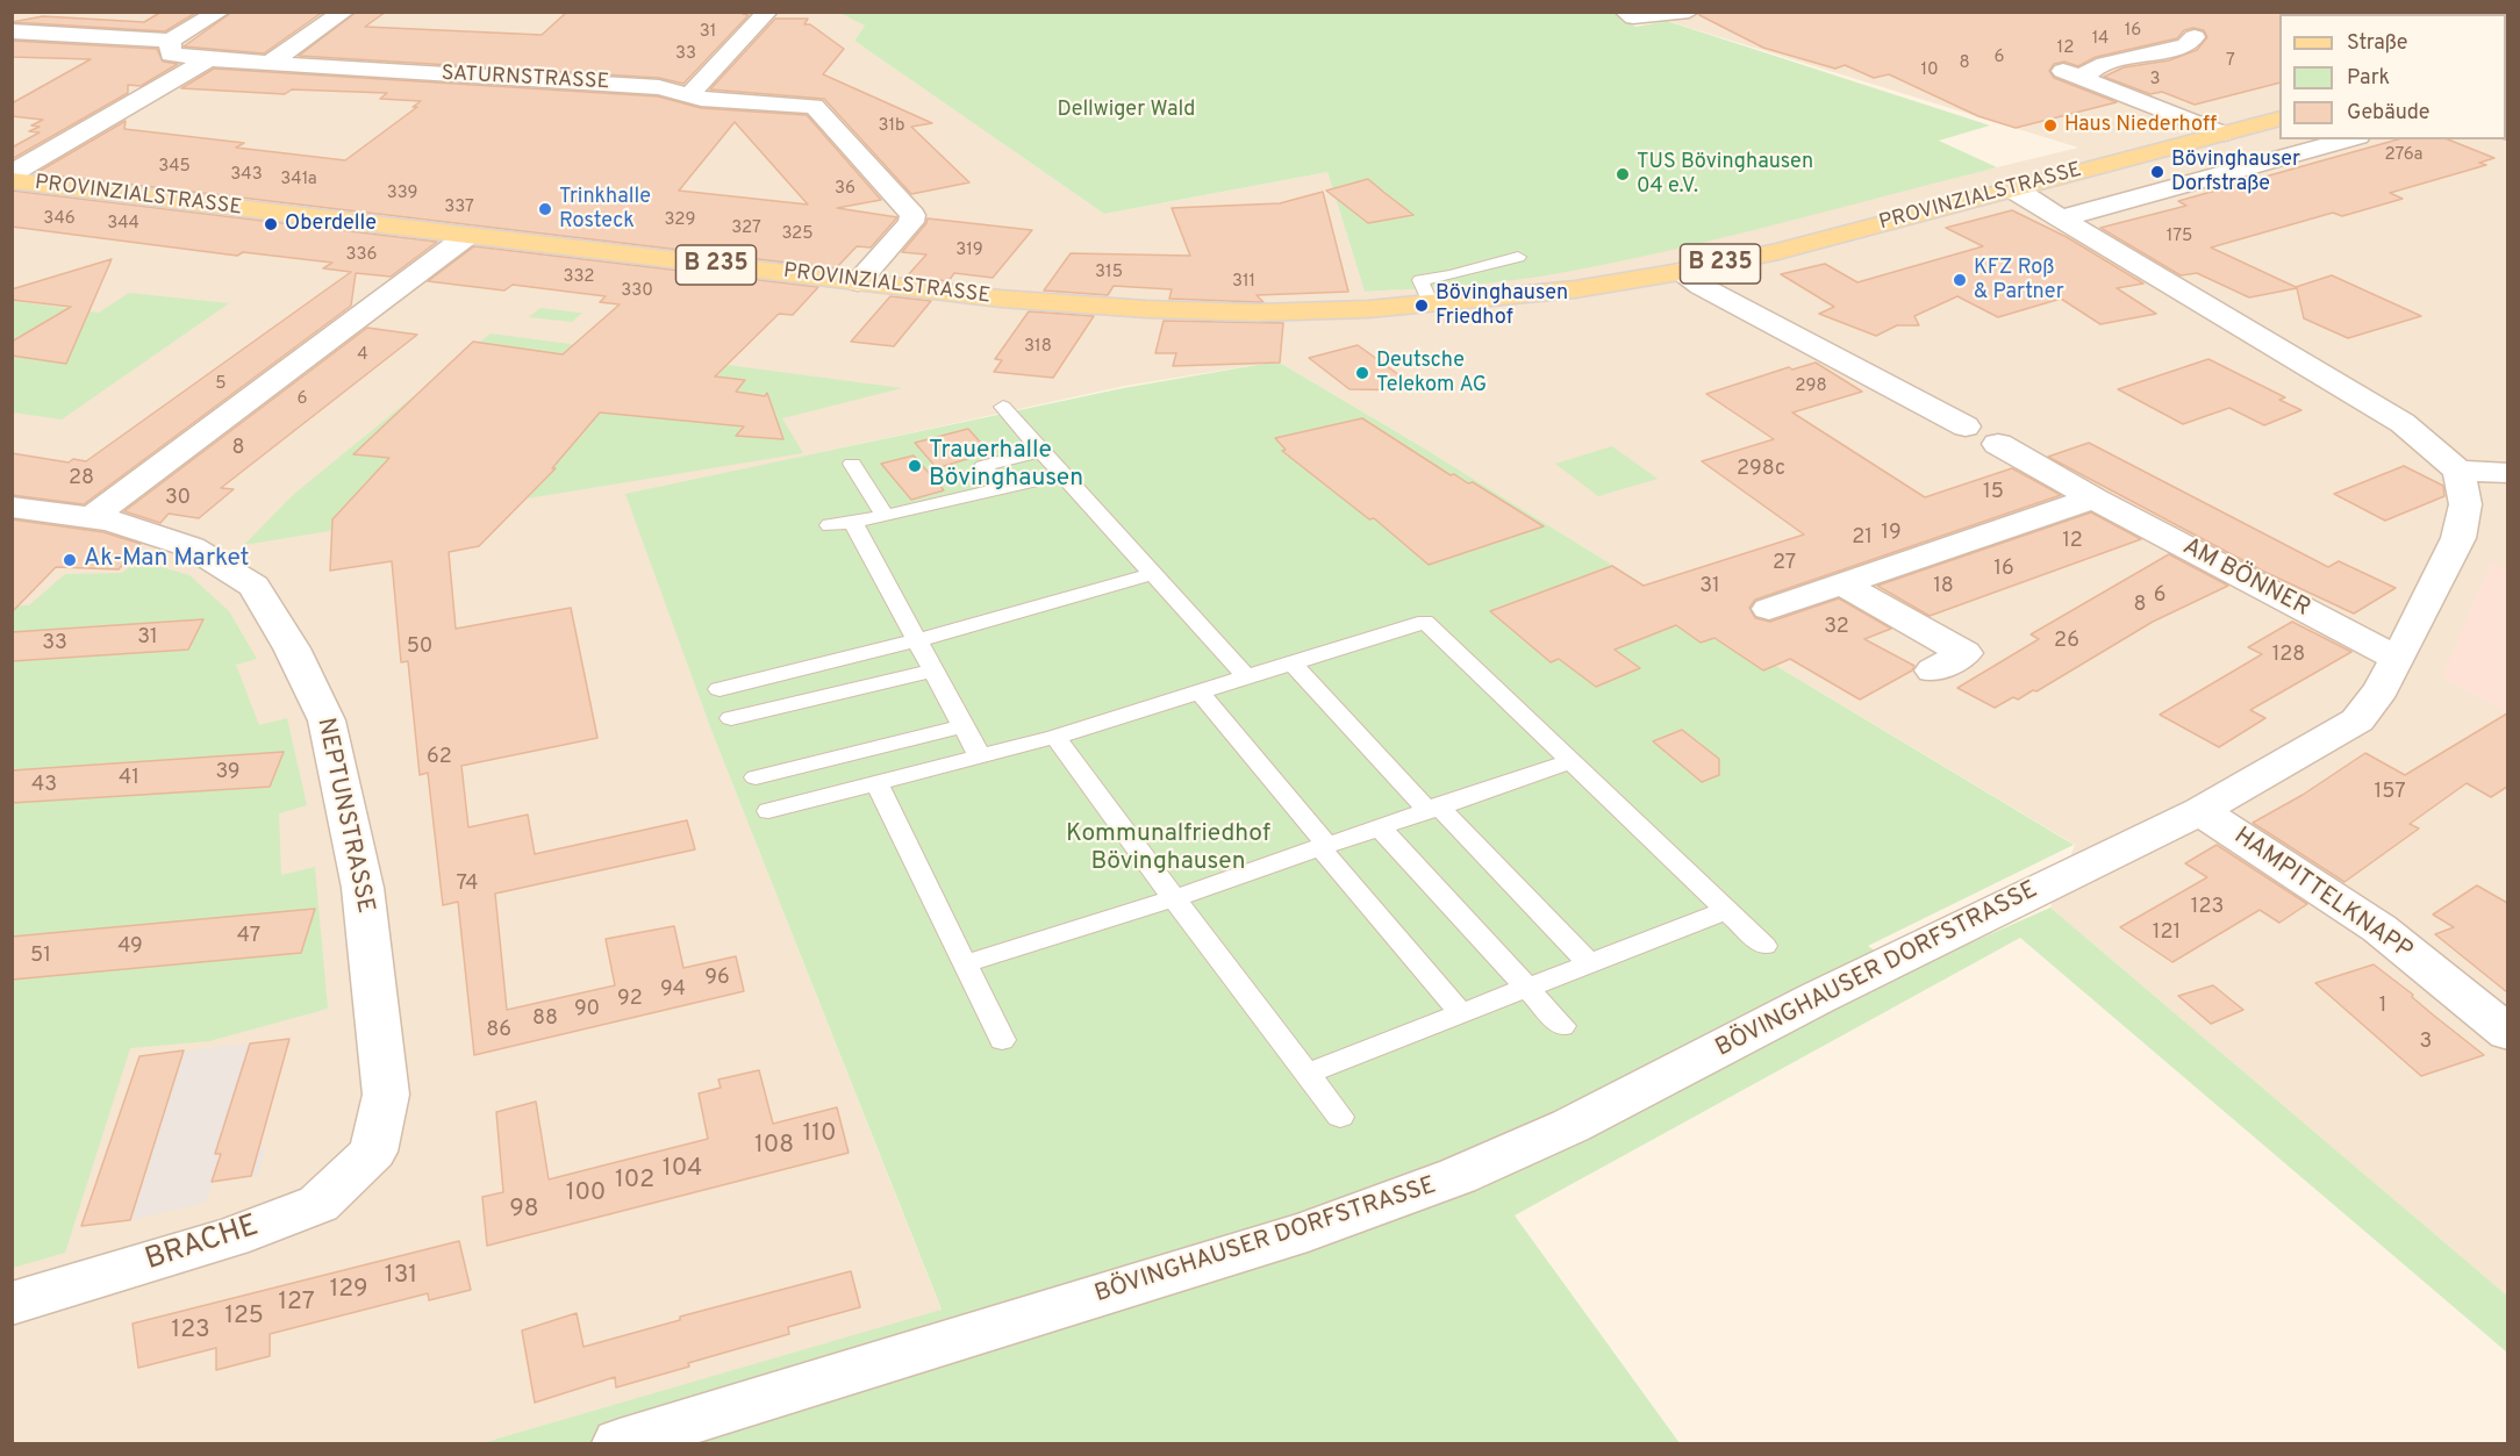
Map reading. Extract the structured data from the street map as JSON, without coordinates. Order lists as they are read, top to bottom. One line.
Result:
{"streets":{"main road":["PROVINZIALSTRASSE","B 235"],"street":["SATURNSTRASSE","AM BÖNNER","NEPTUNSTRASSE","HAMPITTELKNAPP","BÖVINGHAUSER DORFSTRASSE","BRACHE"]},"crossings":[["SATURNSTRASSE","PROVINZIALSTRASSE"],["AM BÖNNER","BÖVINGHAUSER DORFSTRASSE"],["NEPTUNSTRASSE","BRACHE"],["HAMPITTELKNAPP","BÖVINGHAUSER DORFSTRASSE"]],"parks":["Dellwiger Wald","Kommunalfriedhof Bövinghausen"],"places":["Haus Niederhoff","Bövinghauser Dorfstraße","TUS Bövinghausen 04 e.V.","Trinkhalle Rosteck","Oberdelle","KFZ Roß & Partner","Bövinghausen Friedhof","Deutsche Telekom AG","Trauerhalle Bövinghausen","Ak-Man Market"],"house_numbers":["16","31","14","12","33","6","7","8","10","3","31b","276a","345","343","341a","36","339","337","346","329","344","327","325","175","319","336","315","332","311","330","318","4","5","298","6","8","298c","28","15","30","19","21","12","27","16","31","18","6","8","32","31","26","33","50","128","62","39","41","43","157","74","123","121","47","49","51","96","94","92","1","90","88","86","3","110","108","104","102","100","98","131","129","127","125","123"],"legend":["Straße","Park","Gebäude"]}
